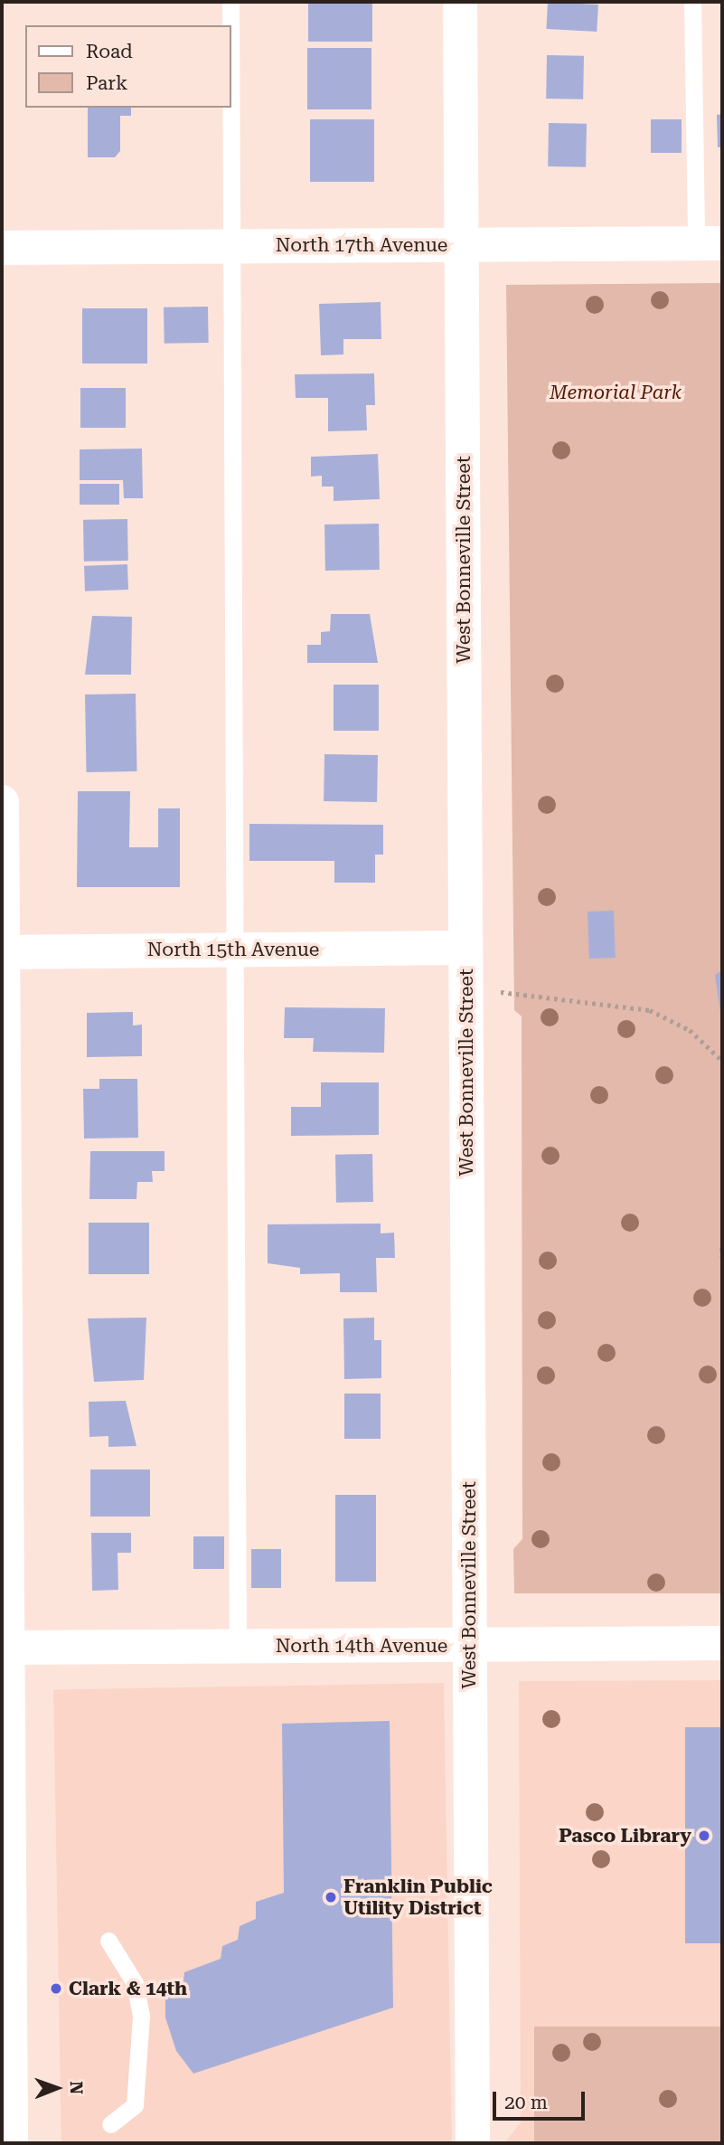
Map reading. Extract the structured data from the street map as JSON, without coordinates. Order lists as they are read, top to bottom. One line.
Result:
{"streets":{"street":["North 17th Avenue","West Bonneville Street","North 15th Avenue","North 14th Avenue"]},"crossings":[["North 17th Avenue","West Bonneville Street"],["West Bonneville Street","North 15th Avenue"],["West Bonneville Street","North 14th Avenue"]],"parks":["Memorial Park"],"places":["Pasco Library","Franklin Public Utility District","Clark & 14th"],"legend":["Road","Park"],"scale_bar":"20 m","north":"right"}
